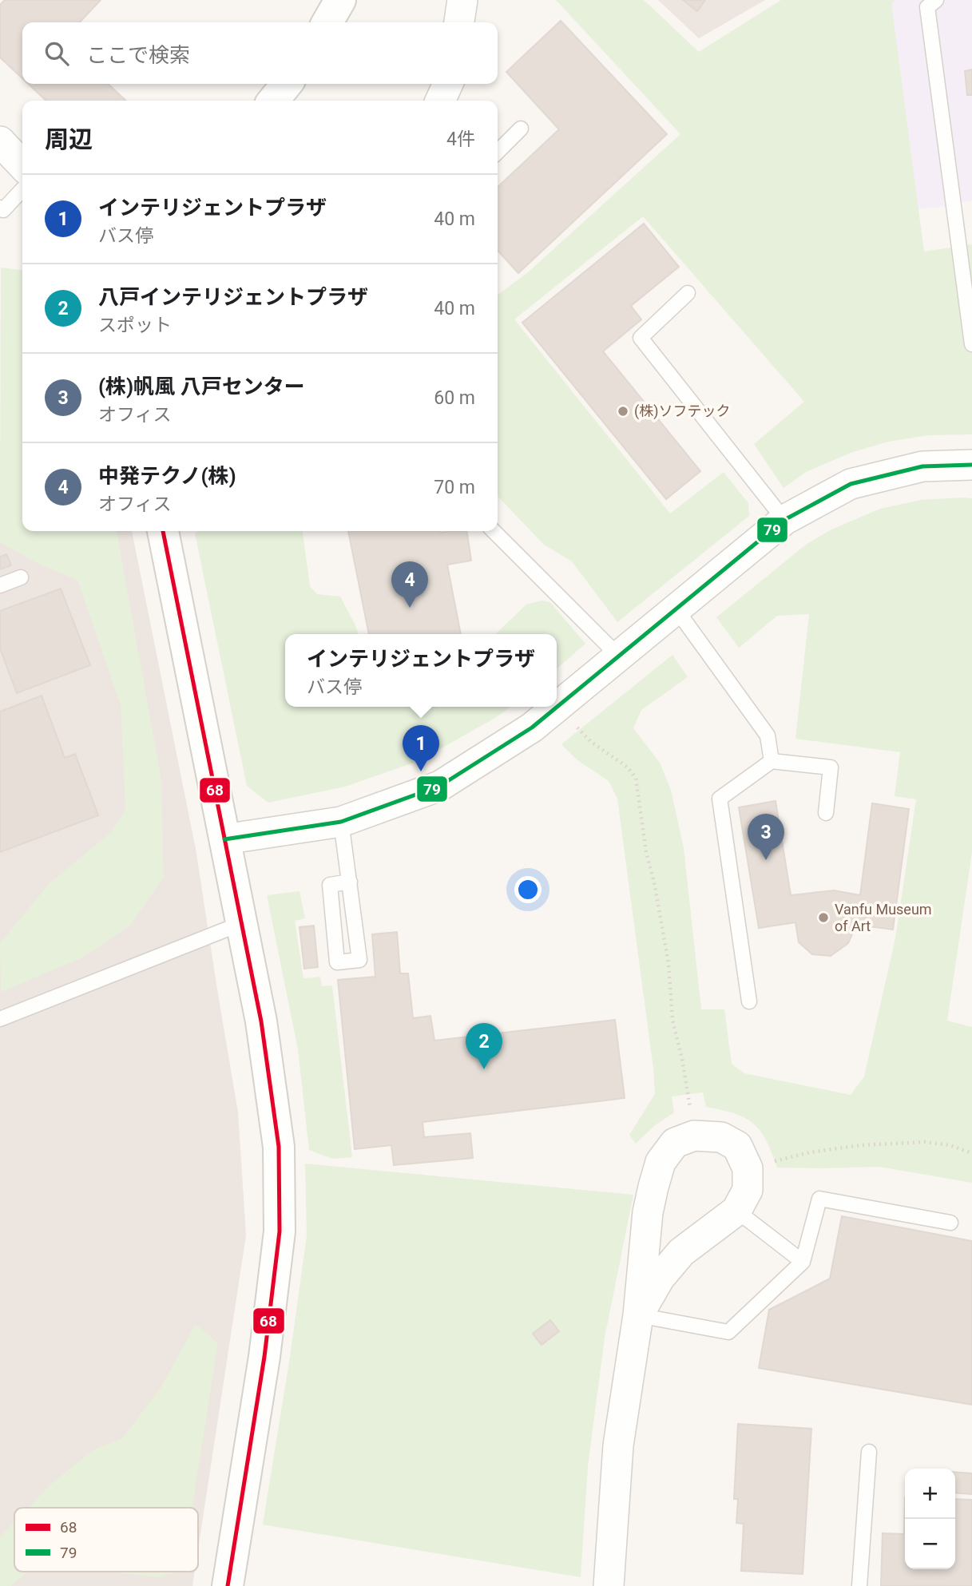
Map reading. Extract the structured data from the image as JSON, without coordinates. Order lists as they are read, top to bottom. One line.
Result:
{"places":["(株)ソフテック","Vanfu Museum of Art"],"lines":["transit line 79","transit line 68"],"legend":["68","79"],"page":{"search":"ここで検索","heading":["周辺","4件"],"list":[{"mark":"1","name":"インテリジェントプラザ","note":"バス停","value":"40 m"},{"mark":"2","name":"八戸インテリジェントプラザ","note":"スポット","value":"40 m"},{"mark":"3","name":"(株)帆風 八戸センター","note":"オフィス","value":"60 m"},{"mark":"4","name":"中発テクノ(株)","note":"オフィス","value":"70 m"}],"pins":["4","1","3","2"],"popup":["インテリジェントプラザ","バス停"],"map_buttons":["+","−"]}}
